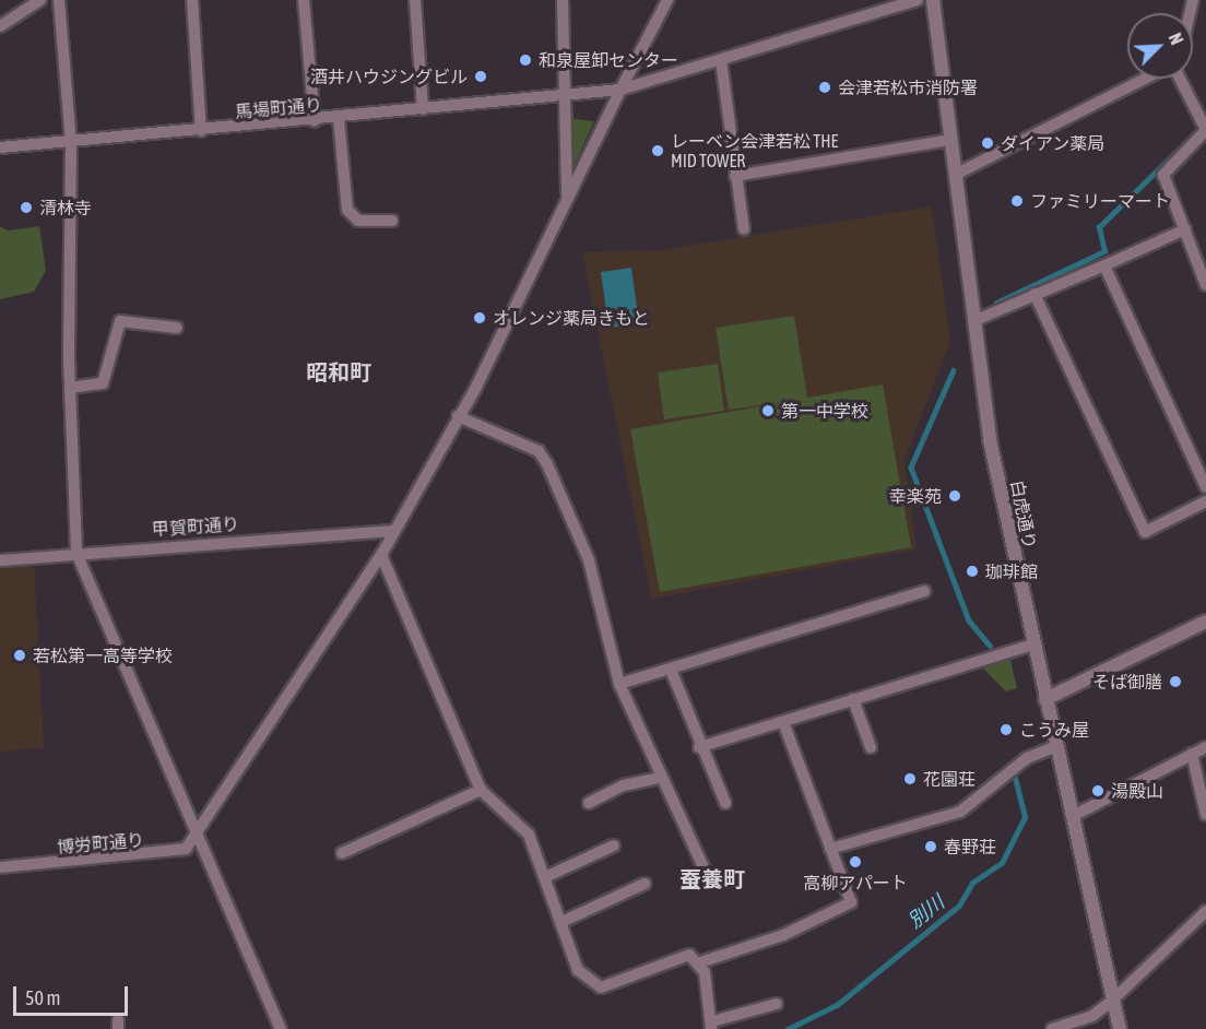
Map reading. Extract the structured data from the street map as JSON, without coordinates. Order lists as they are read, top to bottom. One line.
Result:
{"streets":{"street":["馬場町通り","白虎通り","甲賀町通り","博労町通り"]},"districts":["昭和町","蚕養町"],"water":["別川"],"places":["和泉屋卸センター","酒井ハウジングビル","会津若松市消防署","ダイアン薬局","レーベン会津若松 THE MID TOWER","ファミリーマート","清林寺","オレンジ薬局きもと","第一中学校","幸楽苑","珈琲館","若松第一高等学校","そば御膳","こうみ屋","花園荘","湯殿山","春野荘","高柳アパート"],"scale_bar":"50 m","north":"top right"}
